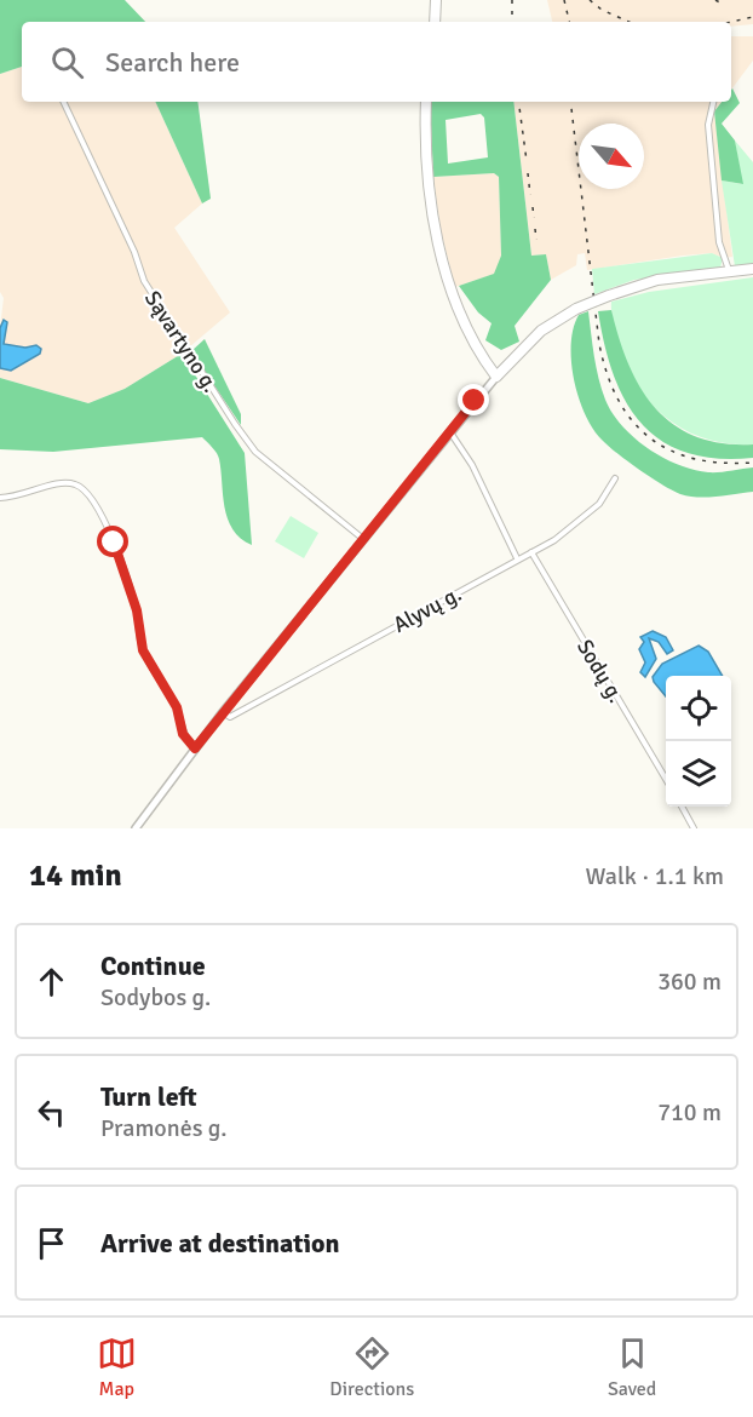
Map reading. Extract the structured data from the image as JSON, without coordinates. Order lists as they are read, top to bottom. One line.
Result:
{"streets":{"street":["Sąvartyno g.","Alyvų g.","Sodų g."]},"crossings":[["Alyvų g.","Sodų g."]],"north":"bottom right","page":{"search":"Search here","heading":["14 min","Walk · 1.1 km"],"list":[["Continue","Sodybos g.","360 m"],["Turn left","Pramonės g.","710 m"],"Arrive at destination"],"nav":["Map","Directions","Saved"]}}
